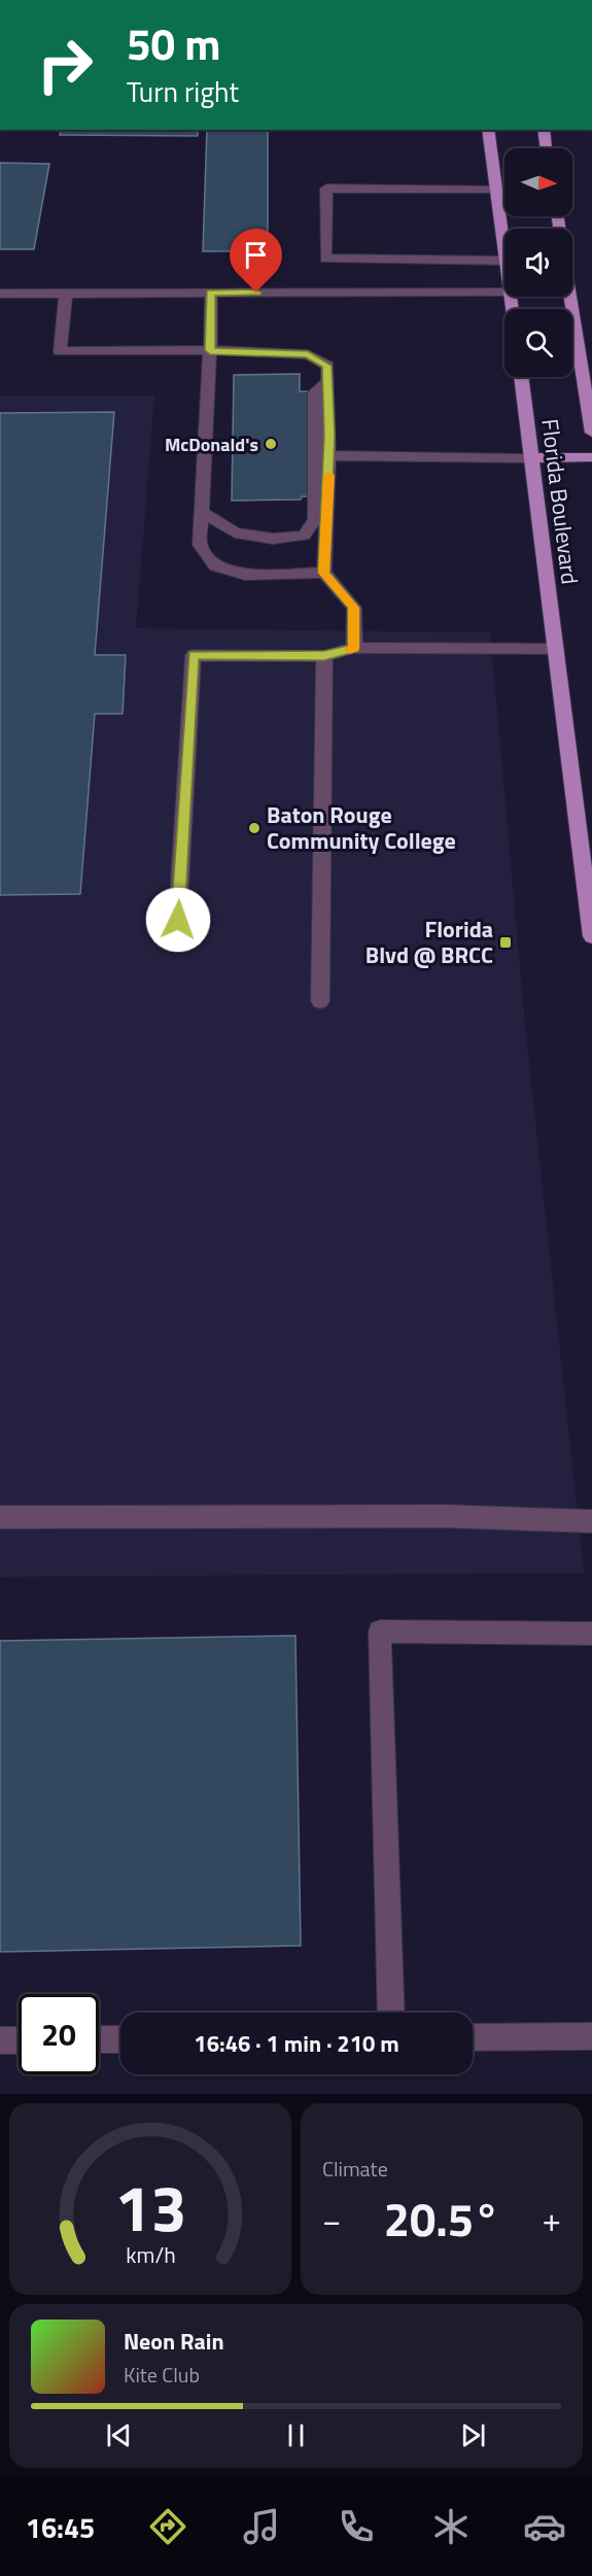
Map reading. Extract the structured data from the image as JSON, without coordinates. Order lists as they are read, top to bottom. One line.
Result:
{"streets":{"main road":["Florida Boulevard"]},"places":{"other":["McDonald's","Baton Rouge Community College"],"transit":["Florida Blvd @ BRCC"]},"north":"right","page":{"turn":["50 m","Turn right"],"limit":"20","trip":"16:46 · 1 min · 210 m","tile":"Climate","heat":["−","20.5°","+"],"song":["Neon Rain","Kite Club"],"tabs":"16:45","gauge":["13","km/h"]}}
